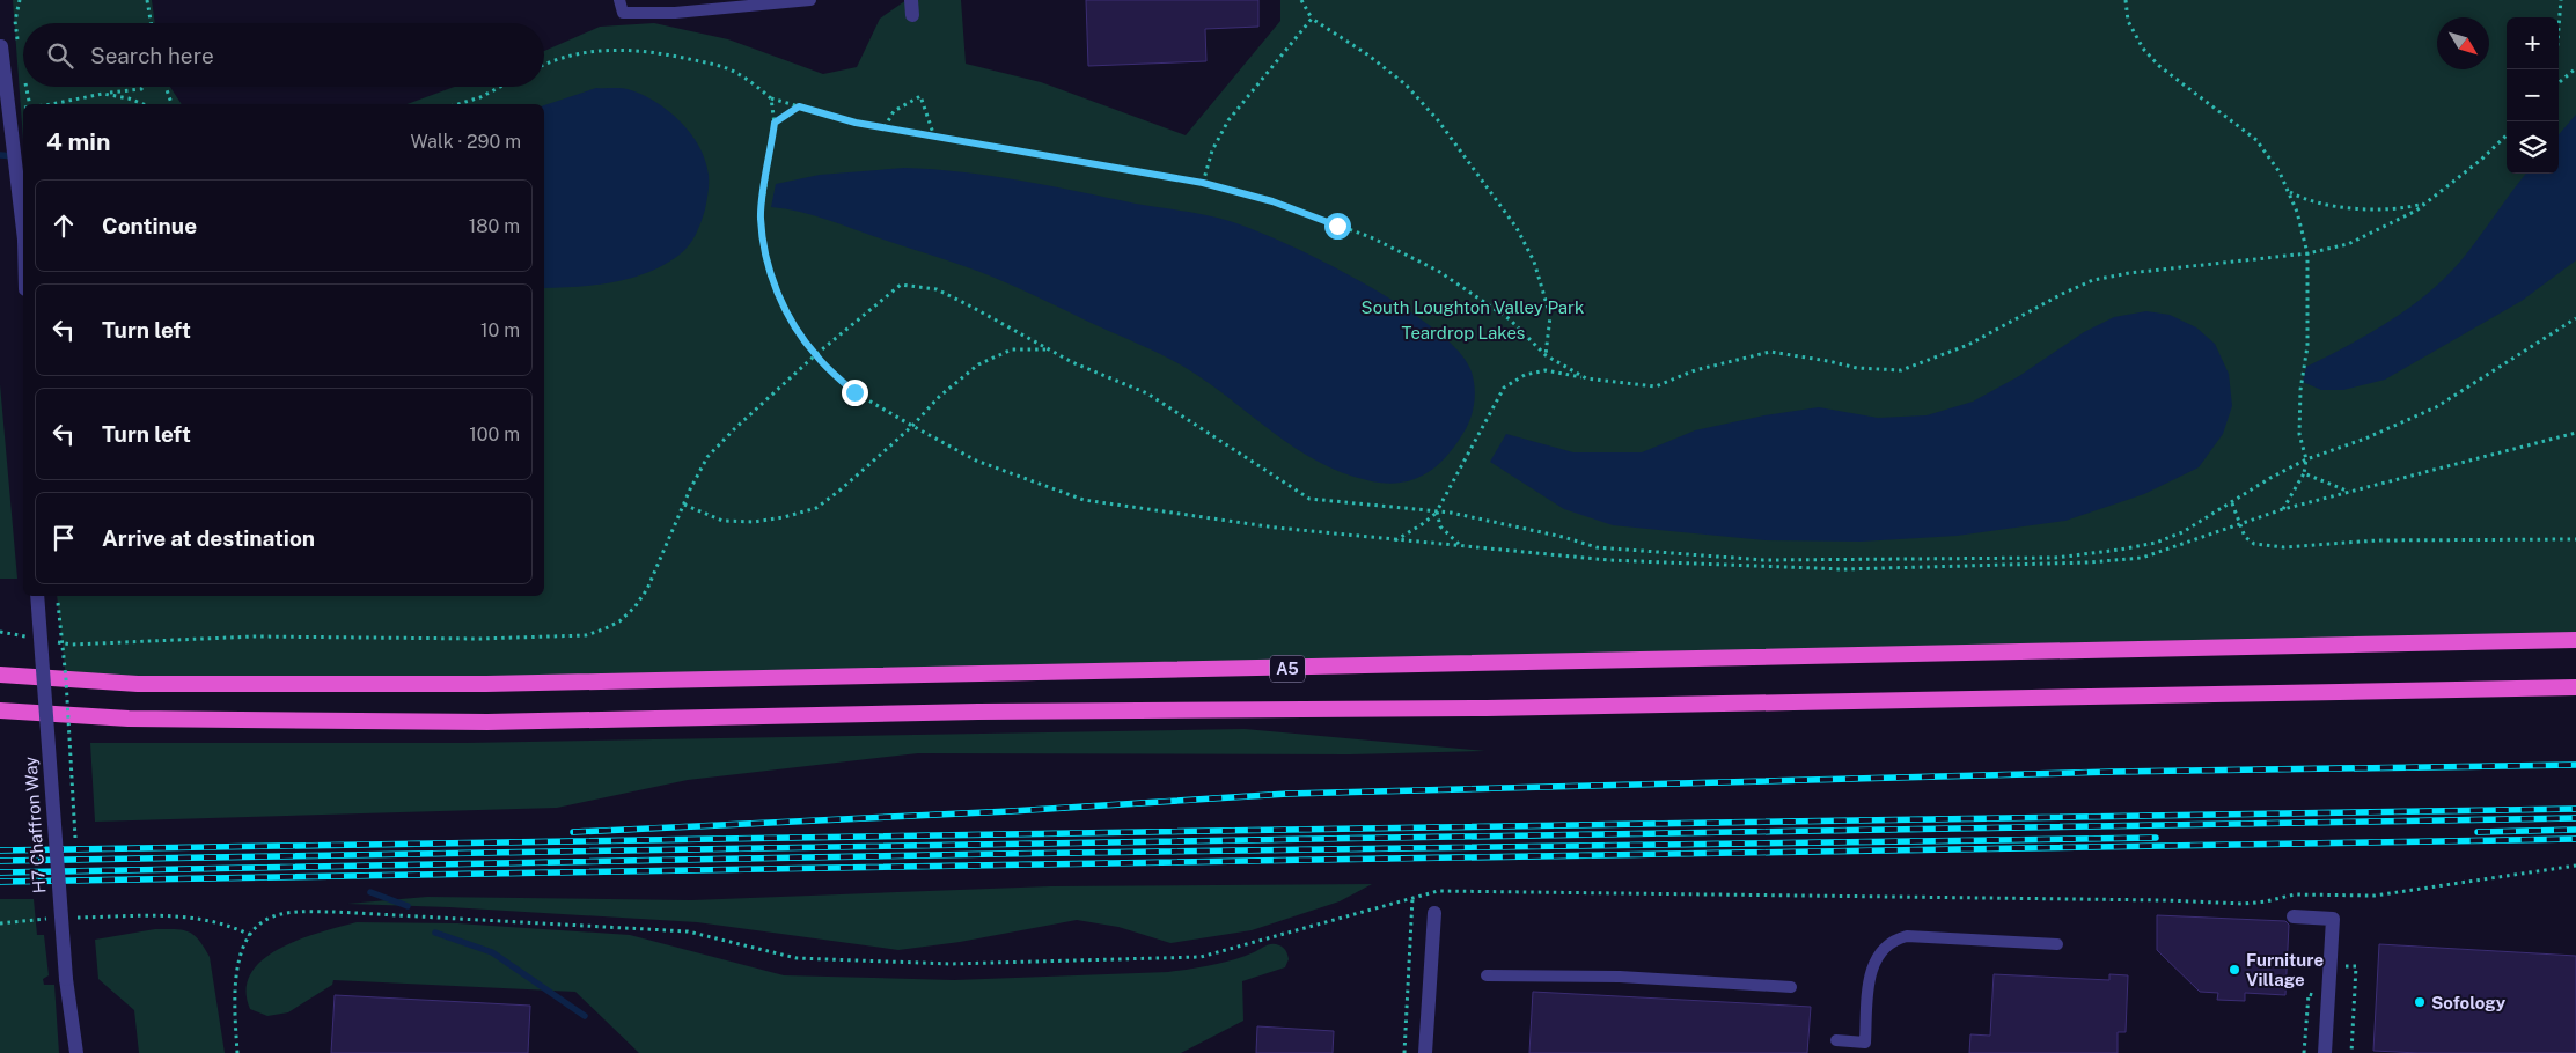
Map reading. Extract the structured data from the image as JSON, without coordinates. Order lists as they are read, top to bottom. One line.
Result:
{"streets":{"highway":["A5"],"street":["H7 Chaffron Way"]},"parks":["South Loughton Valley Park","Teardrop Lakes"],"places":["Furniture Village","Sofology"],"north":"bottom right","page":{"map_buttons":["+","−"],"search":"Search here","heading":["4 min","Walk · 290 m"],"list":[["Continue","180 m"],["Turn left","10 m"],["Turn left","100 m"],"Arrive at destination"]}}
